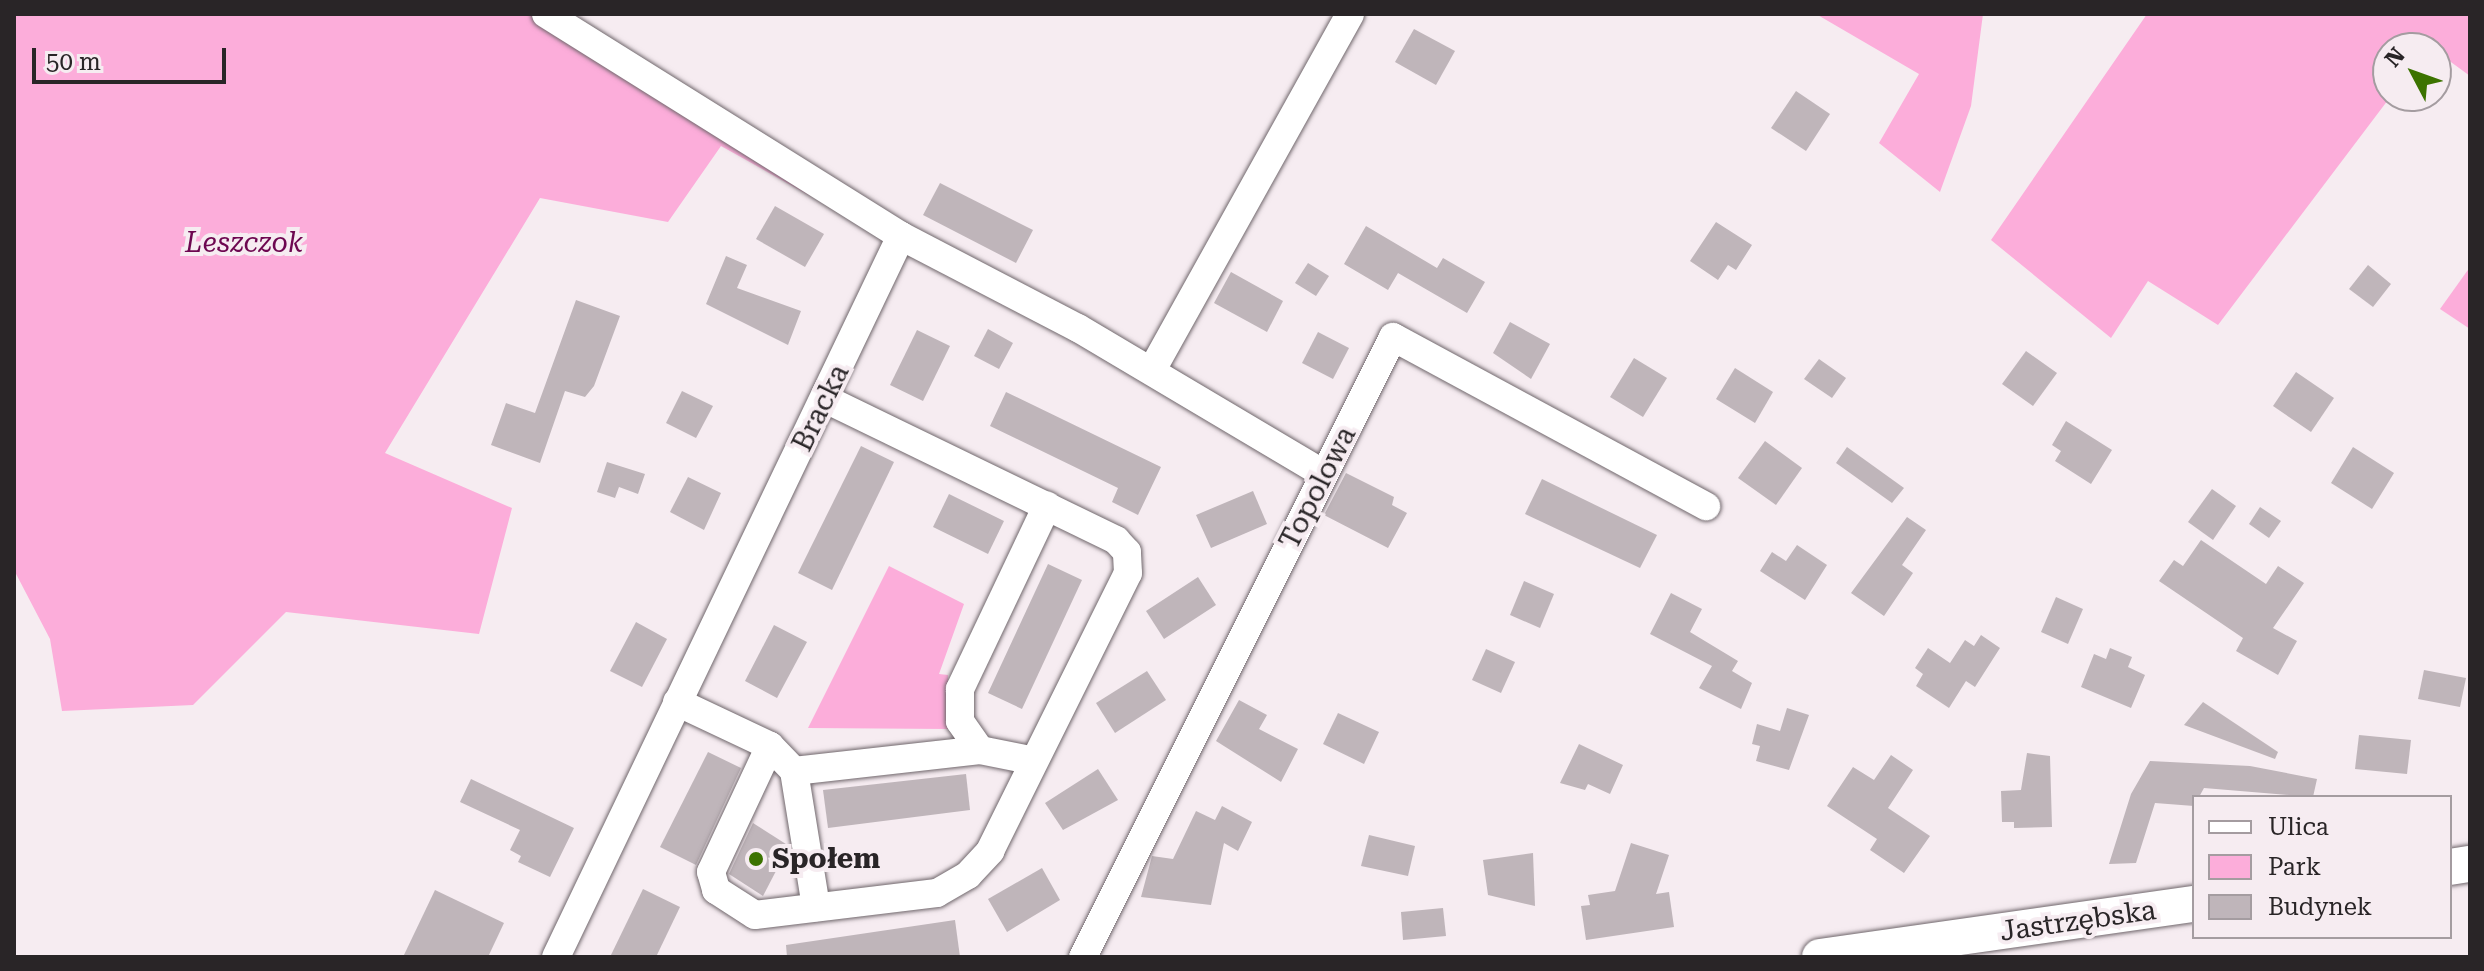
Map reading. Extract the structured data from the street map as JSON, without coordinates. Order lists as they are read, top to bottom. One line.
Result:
{"streets":{"main road":["Jastrzębska"],"street":["Bracka","Topolowa"]},"parks":["Leszczok"],"places":["Społem"],"legend":["Ulica","Park","Budynek"],"scale_bar":"50 m","north":"top left"}
